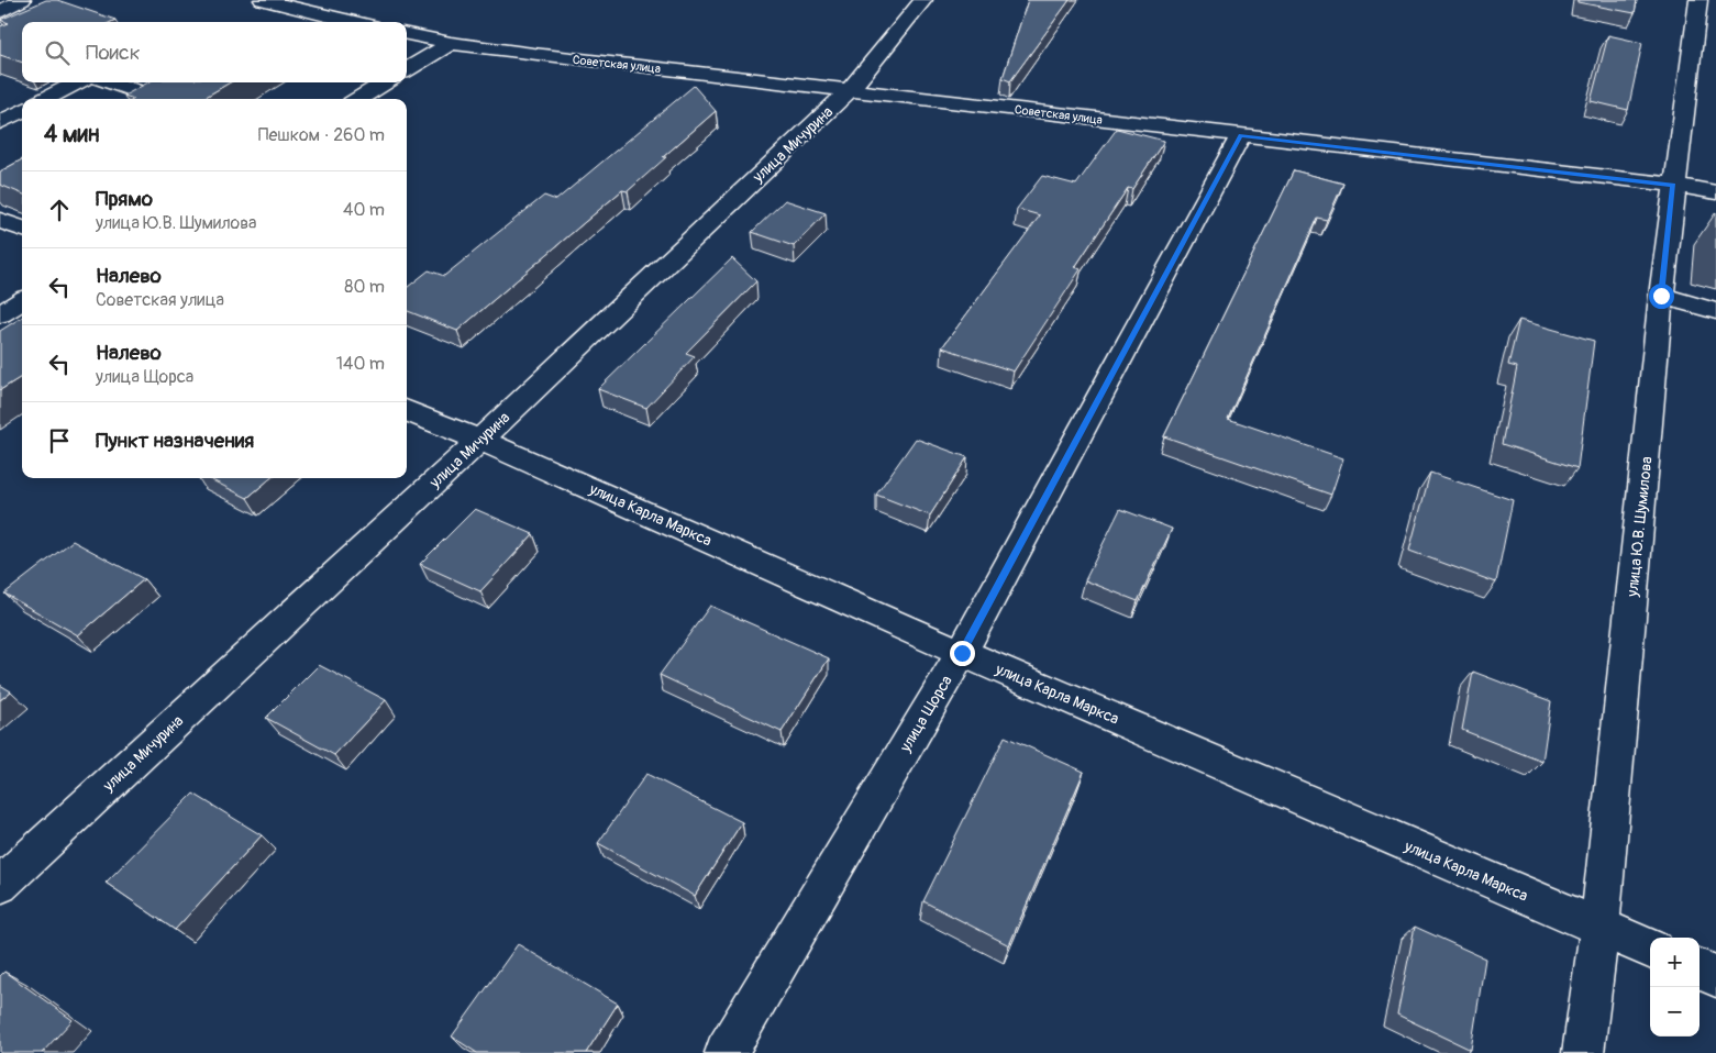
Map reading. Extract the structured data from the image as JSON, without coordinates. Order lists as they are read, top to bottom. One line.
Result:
{"streets":{"street":["Советская улица","улица Мичурина","улица Карла Маркса","улица Ю.В. Шумилова","улица Щорса"]},"crossings":[["Советская улица","улица Мичурина"],["Советская улица","улица Ю.В. Шумилова"],["Советская улица","улица Щорса"],["улица Мичурина","улица Карла Маркса"],["улица Карла Маркса","улица Ю.В. Шумилова"],["улица Карла Маркса","улица Щорса"]],"page":{"search":"Поиск","heading":["4 мин","Пешком · 260 m"],"list":[["Прямо","улица Ю.В. Шумилова","40 m"],["Налево","Советская улица","80 m"],["Налево","улица Щорса","140 m"],"Пункт назначения"],"map_buttons":["+","−"]}}
